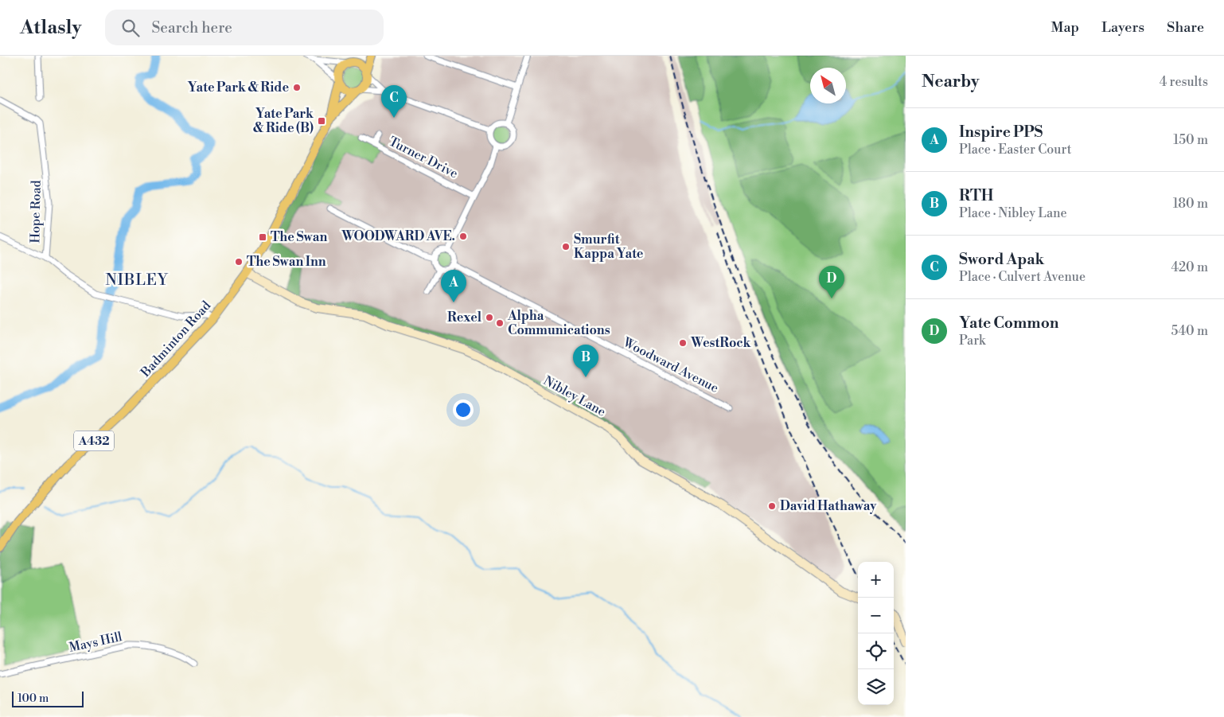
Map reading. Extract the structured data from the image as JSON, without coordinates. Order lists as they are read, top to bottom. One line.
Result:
{"streets":{"main road":["Badminton Road","A432"],"street":["Turner Drive","Hope Road","Woodward Avenue","Nibley Lane","Mays Hill"]},"crossings":[["Badminton Road","Nibley Lane"]],"districts":["NIBLEY"],"places":{"other":["Yate Park & Ride","WOODWARD AVE.","Smurfit Kappa Yate","The Swan Inn","Rexel","Alpha Communications","WestRock","David Hathaway"],"transit":["Yate Park & Ride (B)","The Swan"]},"scale_bar":"100 m","north":"top left","page":{"header":"Atlasly","search":"Search here","nav":["Map","Layers","Share"],"heading":["Nearby","4 results"],"pins":["C","D","A","B"],"list":[{"mark":"A","name":"Inspire PPS","note":"Place · Easter Court","value":"150 m"},{"mark":"B","name":"RTH","note":"Place · Nibley Lane","value":"180 m"},{"mark":"C","name":"Sword Apak","note":"Place · Culvert Avenue","value":"420 m"},{"mark":"D","name":"Yate Common","note":"Park","value":"540 m"}],"map_buttons":["+","−"],"scale":"100 m"}}
